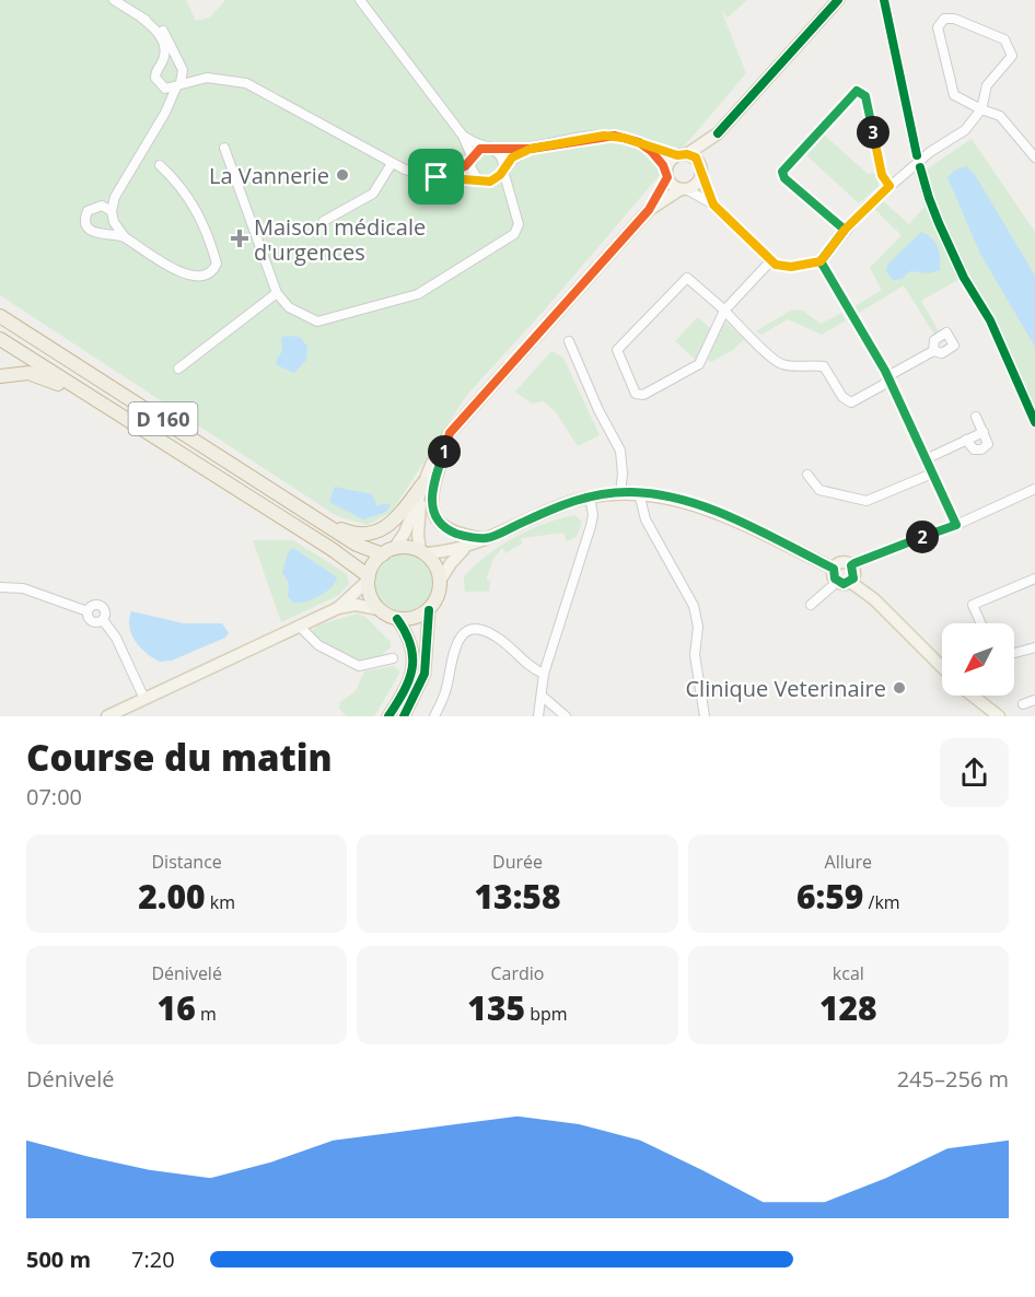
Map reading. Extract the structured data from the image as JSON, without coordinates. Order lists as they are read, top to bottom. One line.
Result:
{"streets":{"highway":["D 160"]},"places":{"other":["La Vannerie","Clinique Veterinaire"],"health":["Maison médicale d'urgences"]},"north":"bottom left","page":{"pins":["3","1","2"],"heading":["Course du matin","07:00"],"stats":[["Distance","2.00 km"],["Durée","13:58"],["Allure","6:59 /km"],["Dénivelé","16 m"],["Cardio","135 bpm"],["kcal","128"]],"chart":["Dénivelé","245–256 m"],"list":[{"name":"500 m","note":"7:20"}]}}
